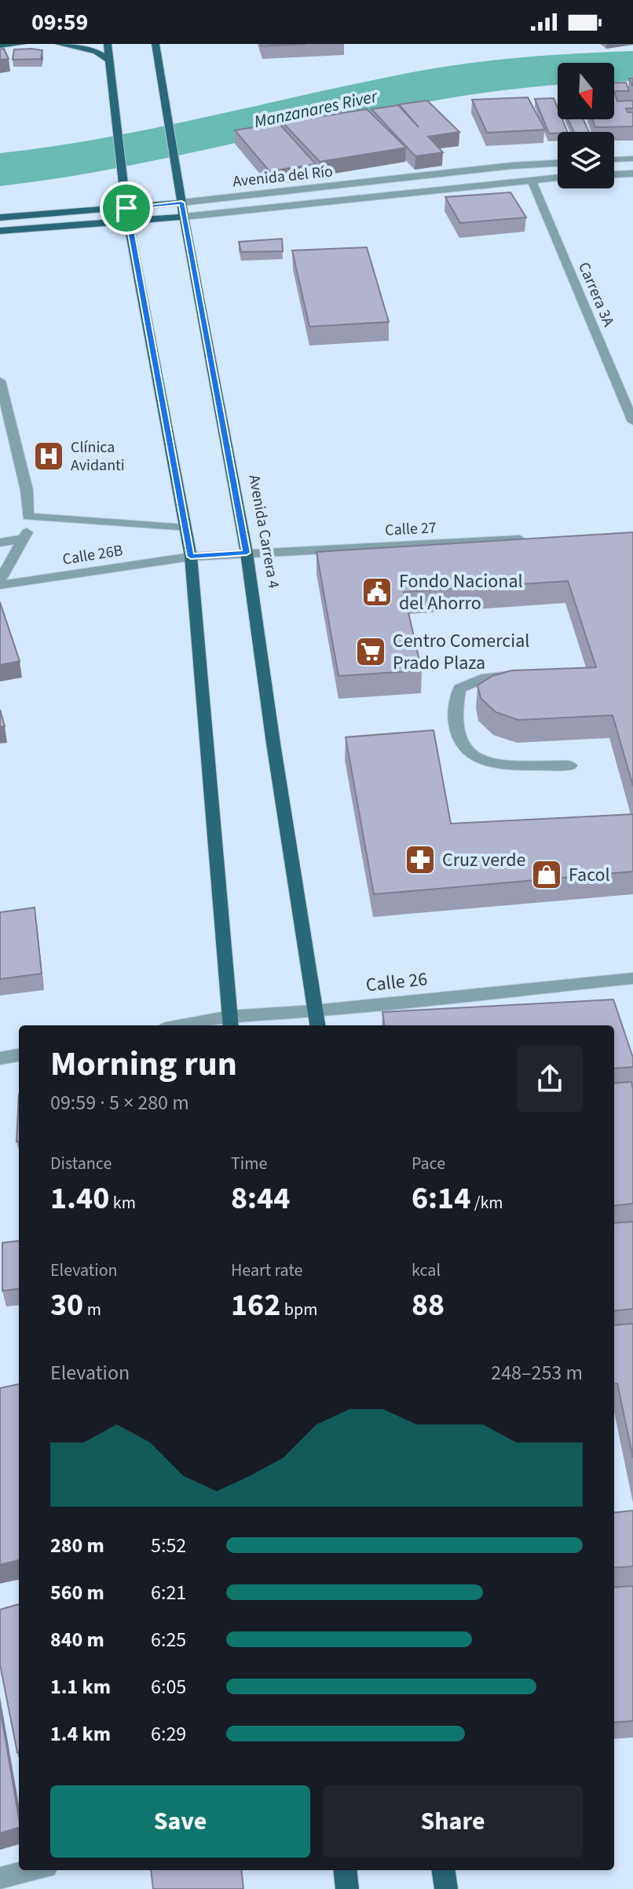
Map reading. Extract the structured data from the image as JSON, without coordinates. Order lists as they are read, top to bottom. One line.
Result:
{"streets":{"main road":["Avenida del Río","Avenida Carrera 4"],"street":["Carrera 3A","Calle 27","Calle 26B","Calle 26"]},"crossings":[["Avenida del Río","Carrera 3A"],["Avenida del Río","Avenida Carrera 4"],["Calle 27","Avenida Carrera 4"],["Calle 27","Calle 26B"],["Avenida Carrera 4","Calle 26"]],"water":["Manzanares River"],"places":{"hospital":["Clínica Avidanti"],"public building":["Fondo Nacional del Ahorro"],"supermarket":["Centro Comercial Prado Plaza"],"pharmacy":["Cruz verde"],"shop":["Facol"]},"north":"bottom","page":{"status":"09:59","heading":["Morning run","09:59 · 5 × 280 m"],"stats":[["Distance","1.40 km"],["Time","8:44"],["Pace","6:14 /km"],["Elevation","30 m"],["Heart rate","162 bpm"],["kcal","88"]],"chart":["Elevation","248–253 m"],"list":[{"name":"280 m","note":"5:52"},{"name":"560 m","note":"6:21"},{"name":"840 m","note":"6:25"},{"name":"1.1 km","note":"6:05"},{"name":"1.4 km","note":"6:29"}],"buttons":["Save","Share"]}}
